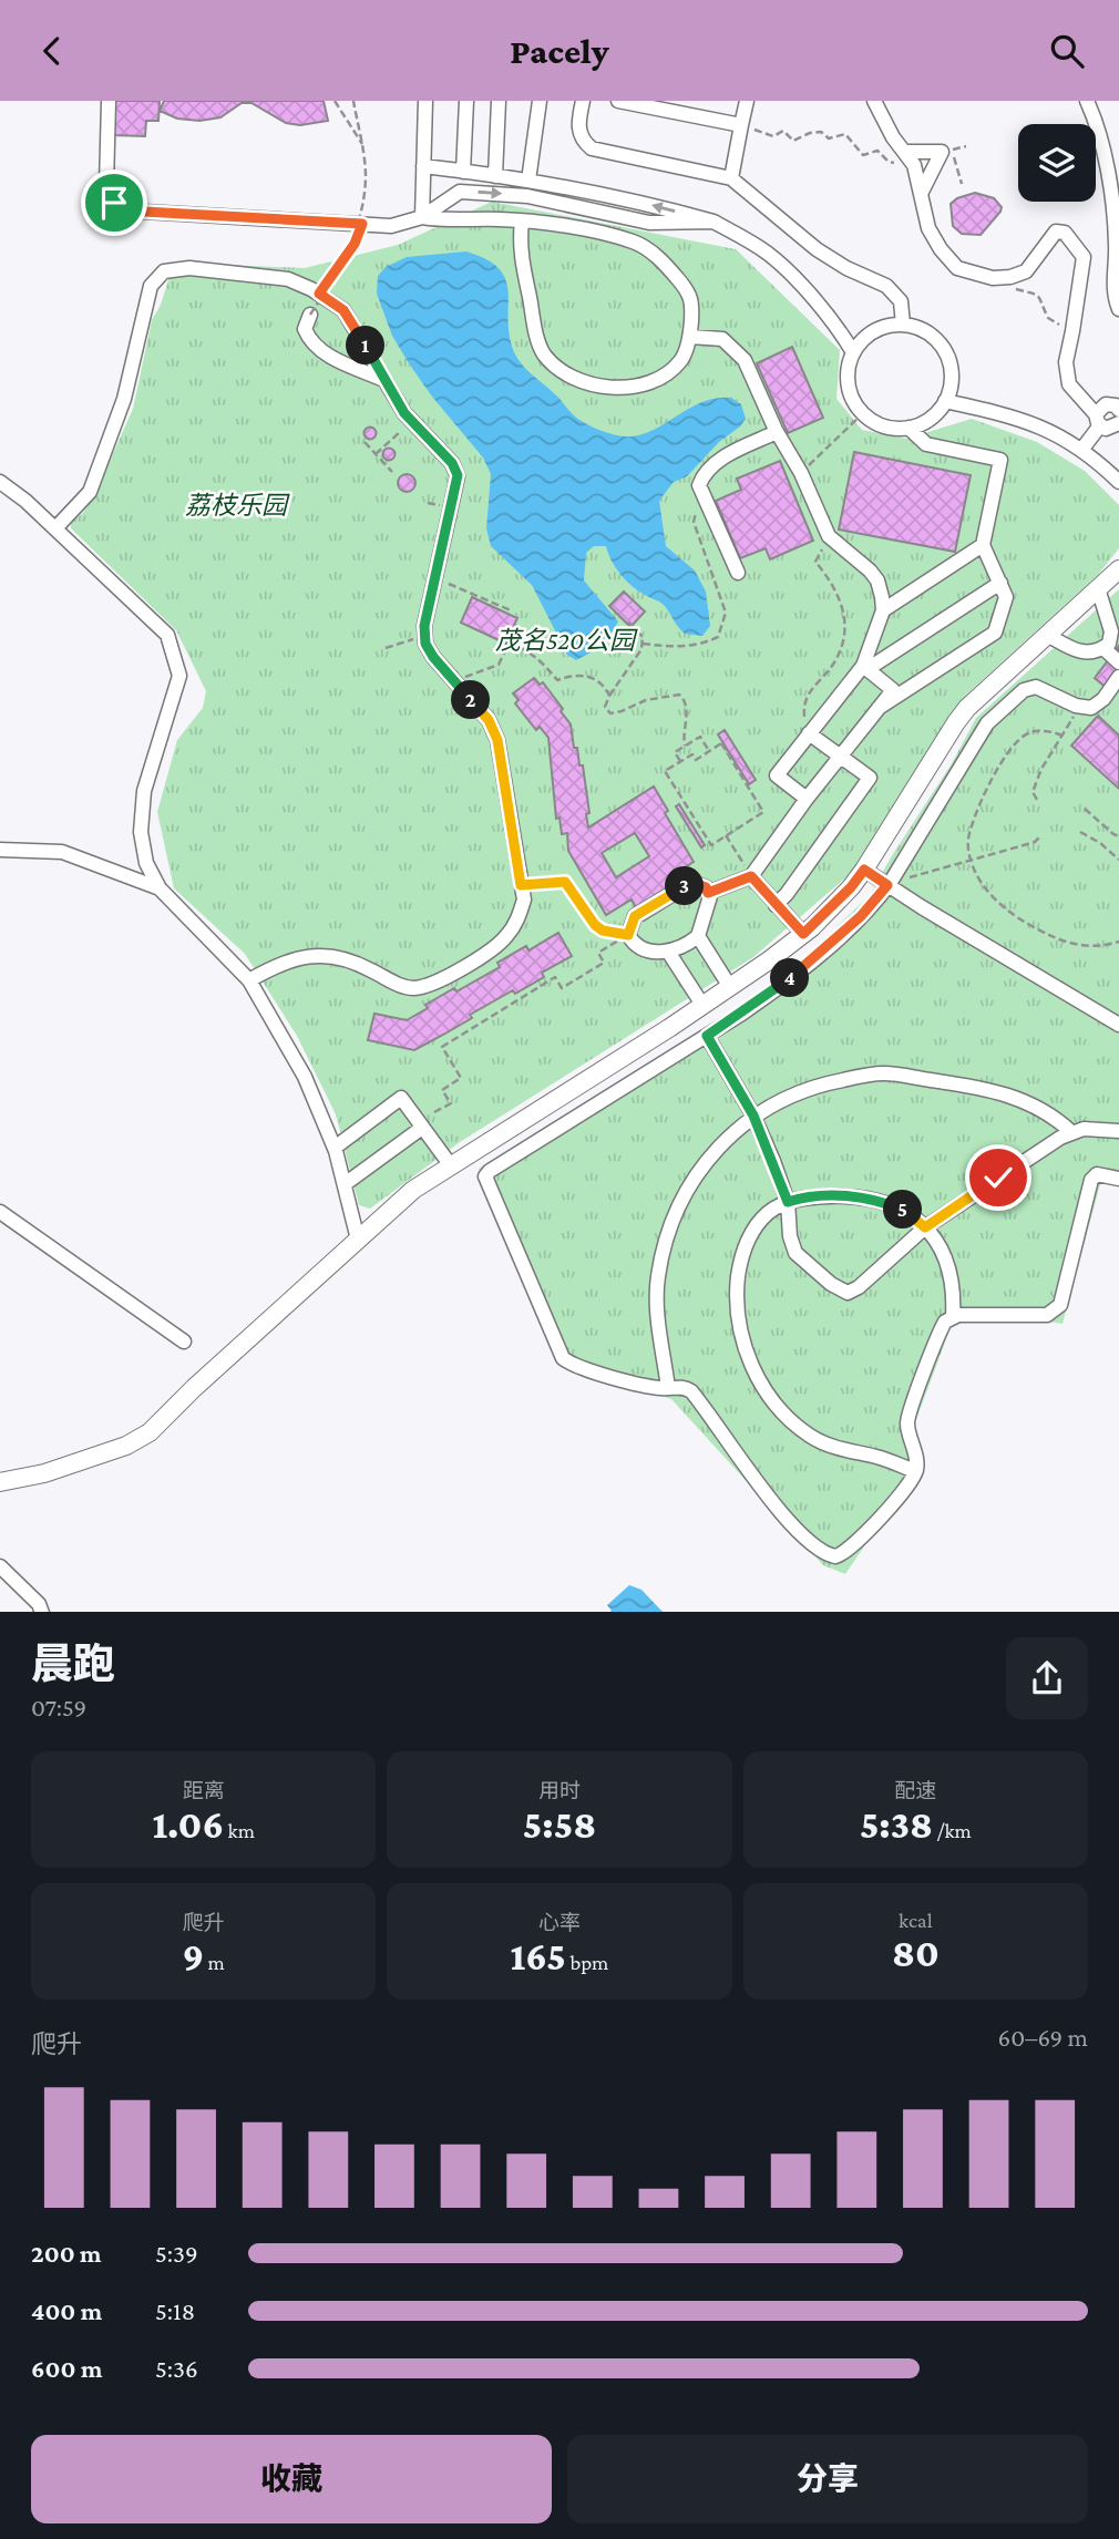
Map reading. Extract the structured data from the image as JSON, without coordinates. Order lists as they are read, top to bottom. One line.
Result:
{"parks":["荔枝乐园","茂名520公园"],"page":{"header":"Pacely","pins":["1","2","3","4","5"],"heading":["晨跑","07:59"],"stats":[["距离","1.06 km"],["用时","5:58"],["配速","5:38 /km"],["爬升","9 m"],["心率","165 bpm"],["kcal","80"]],"chart":["爬升","60–69 m"],"list":[{"name":"200 m","note":"5:39"},{"name":"400 m","note":"5:18"},{"name":"600 m","note":"5:36"}],"buttons":["收藏","分享"]}}
